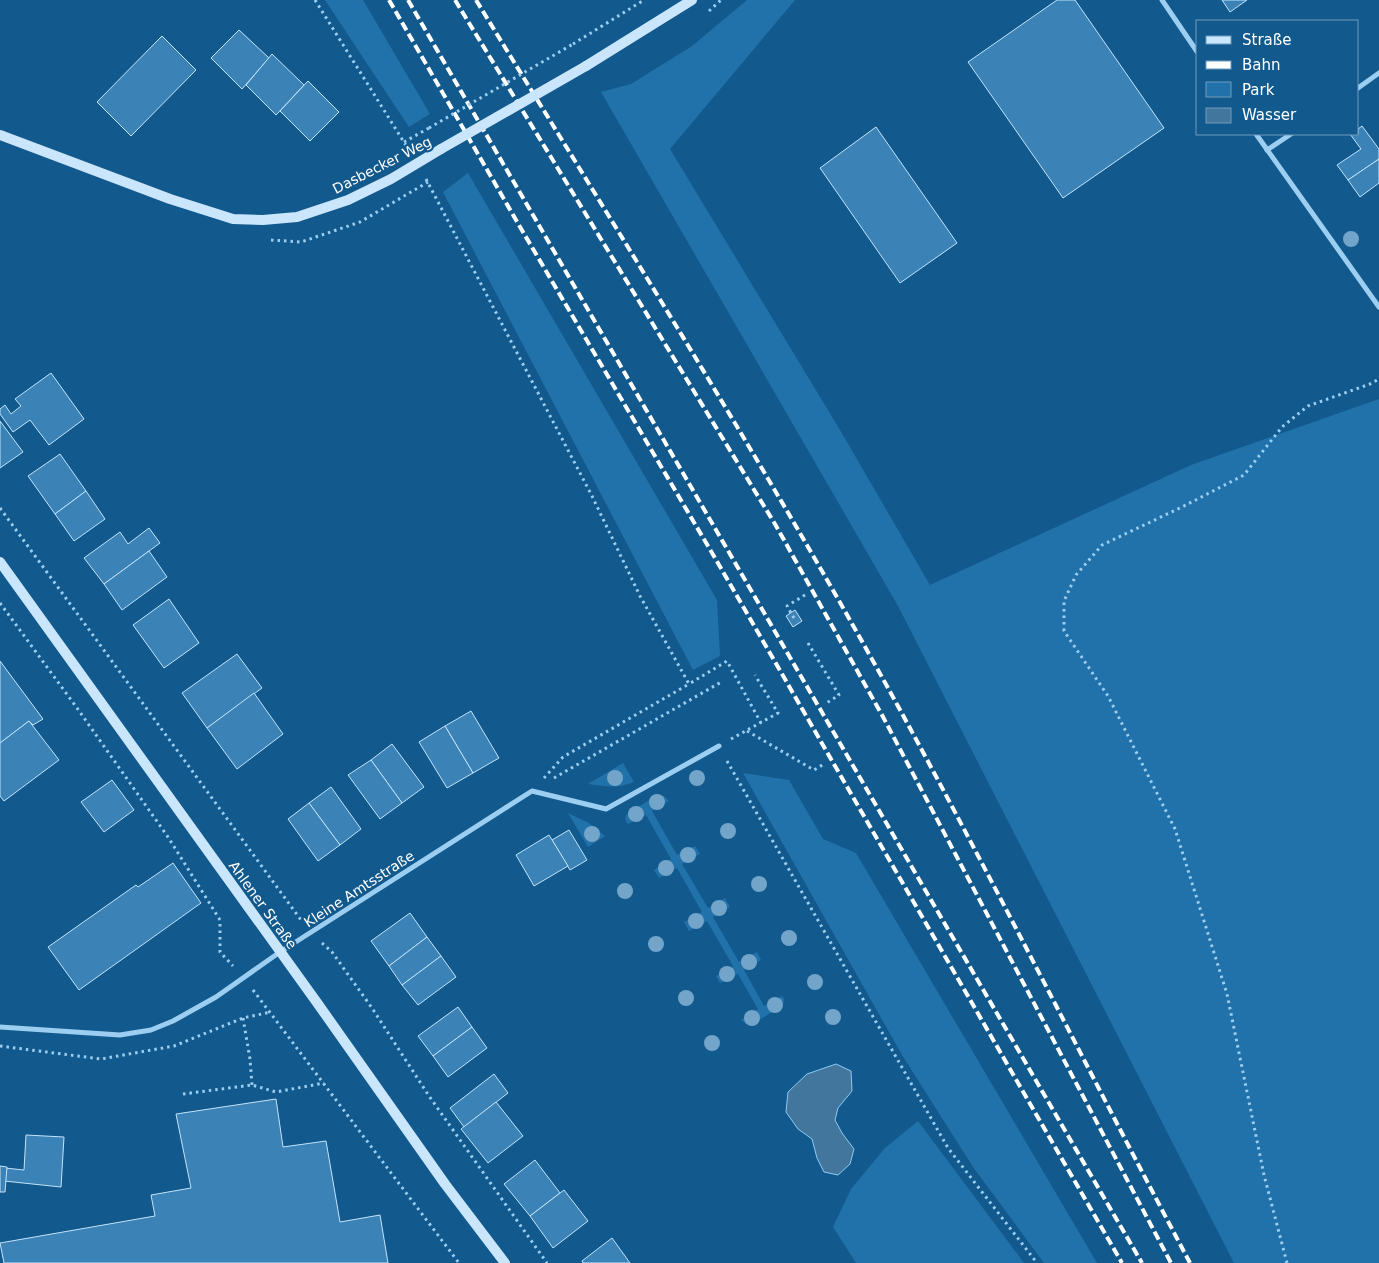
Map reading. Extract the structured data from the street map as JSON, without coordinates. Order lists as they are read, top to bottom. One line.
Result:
{"streets":{"main road":["Dasbecker Weg","Ahlener Straße"],"street":["Kleine Amtsstraße"]},"crossings":[["Kleine Amtsstraße","Ahlener Straße"]],"legend":["Straße","Bahn","Park","Wasser"]}
